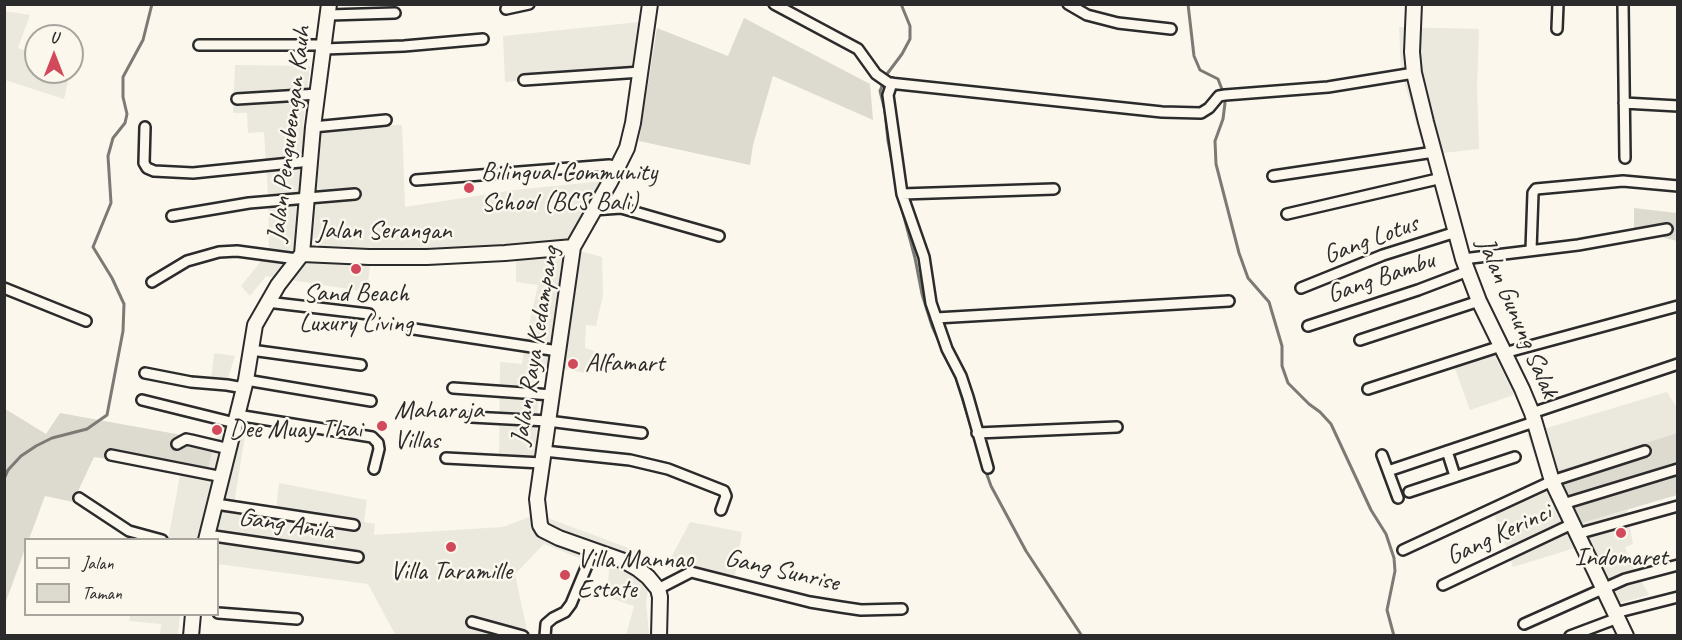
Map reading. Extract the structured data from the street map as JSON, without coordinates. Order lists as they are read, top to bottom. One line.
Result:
{"streets":{"street":["Jalan Pengubengan Kauh","Jalan Serangan","Gang Lotus","Gang Bambu","Jalan Gunung Salak","Jalan Raya Kedampang","Gang Anila","Gang Kerinci","Gang Sunrise"]},"crossings":[["Jalan Pengubengan Kauh","Jalan Serangan"],["Jalan Serangan","Jalan Raya Kedampang"],["Gang Lotus","Jalan Gunung Salak"],["Gang Bambu","Jalan Gunung Salak"],["Jalan Gunung Salak","Gang Kerinci"],["Jalan Raya Kedampang","Gang Sunrise"]],"places":["Bilingual Community School (BCS Bali)","Sand Beach Luxury Living","Alfamart","Maharaja Villas","Dee Muay Thai","Indomaret","Villa Taramille","Villa Mannao Estate"],"legend":["Jalan","Taman"],"north":"top"}
